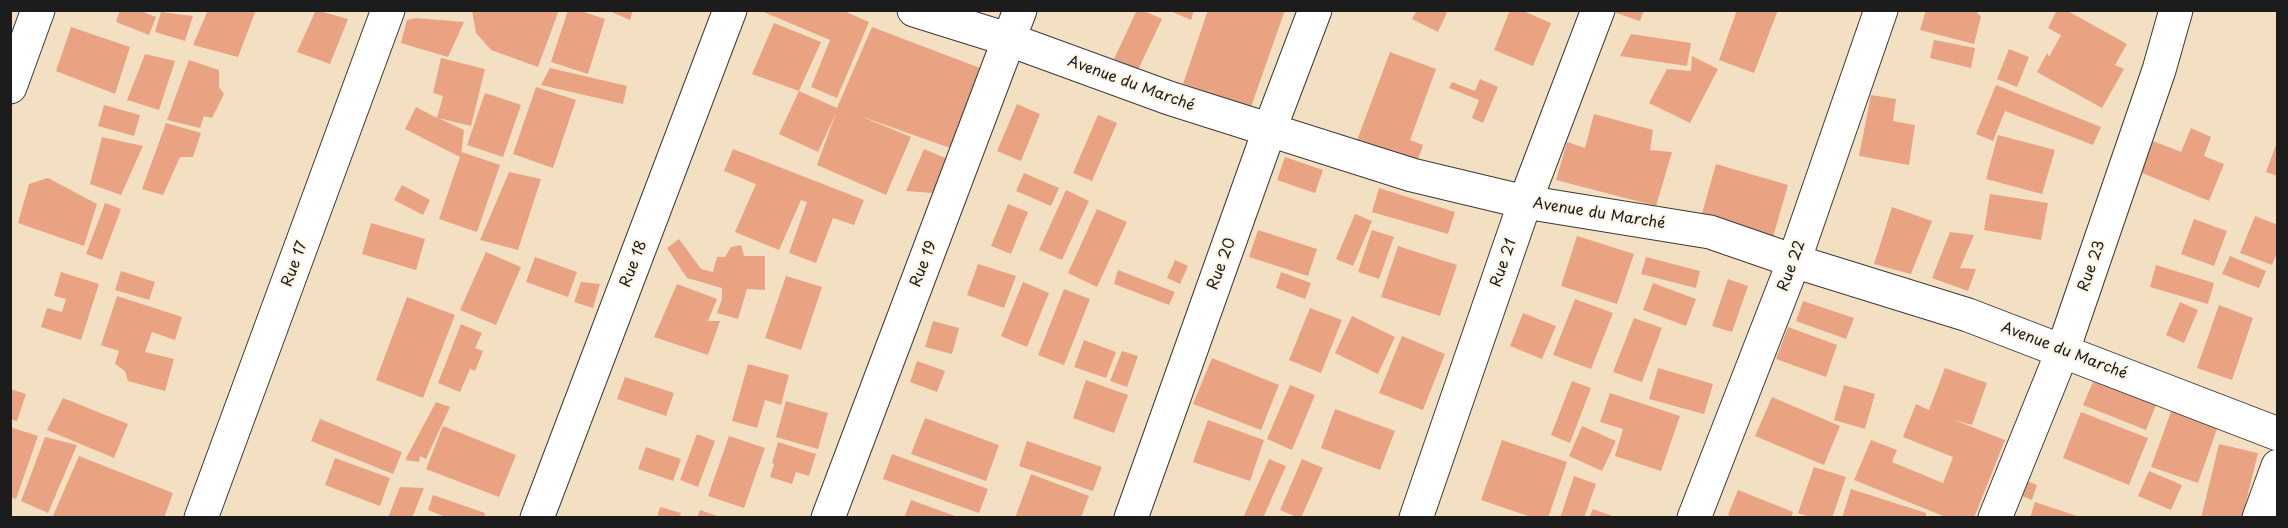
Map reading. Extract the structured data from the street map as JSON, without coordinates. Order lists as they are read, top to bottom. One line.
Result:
{"streets":{"street":["Avenue du Marché","Rue 21","Rue 17","Rue 18","Rue 19","Rue 20","Rue 22","Rue 23"]},"crossings":[["Avenue du Marché","Rue 21"],["Avenue du Marché","Rue 19"],["Avenue du Marché","Rue 20"],["Avenue du Marché","Rue 22"],["Avenue du Marché","Rue 23"]]}
